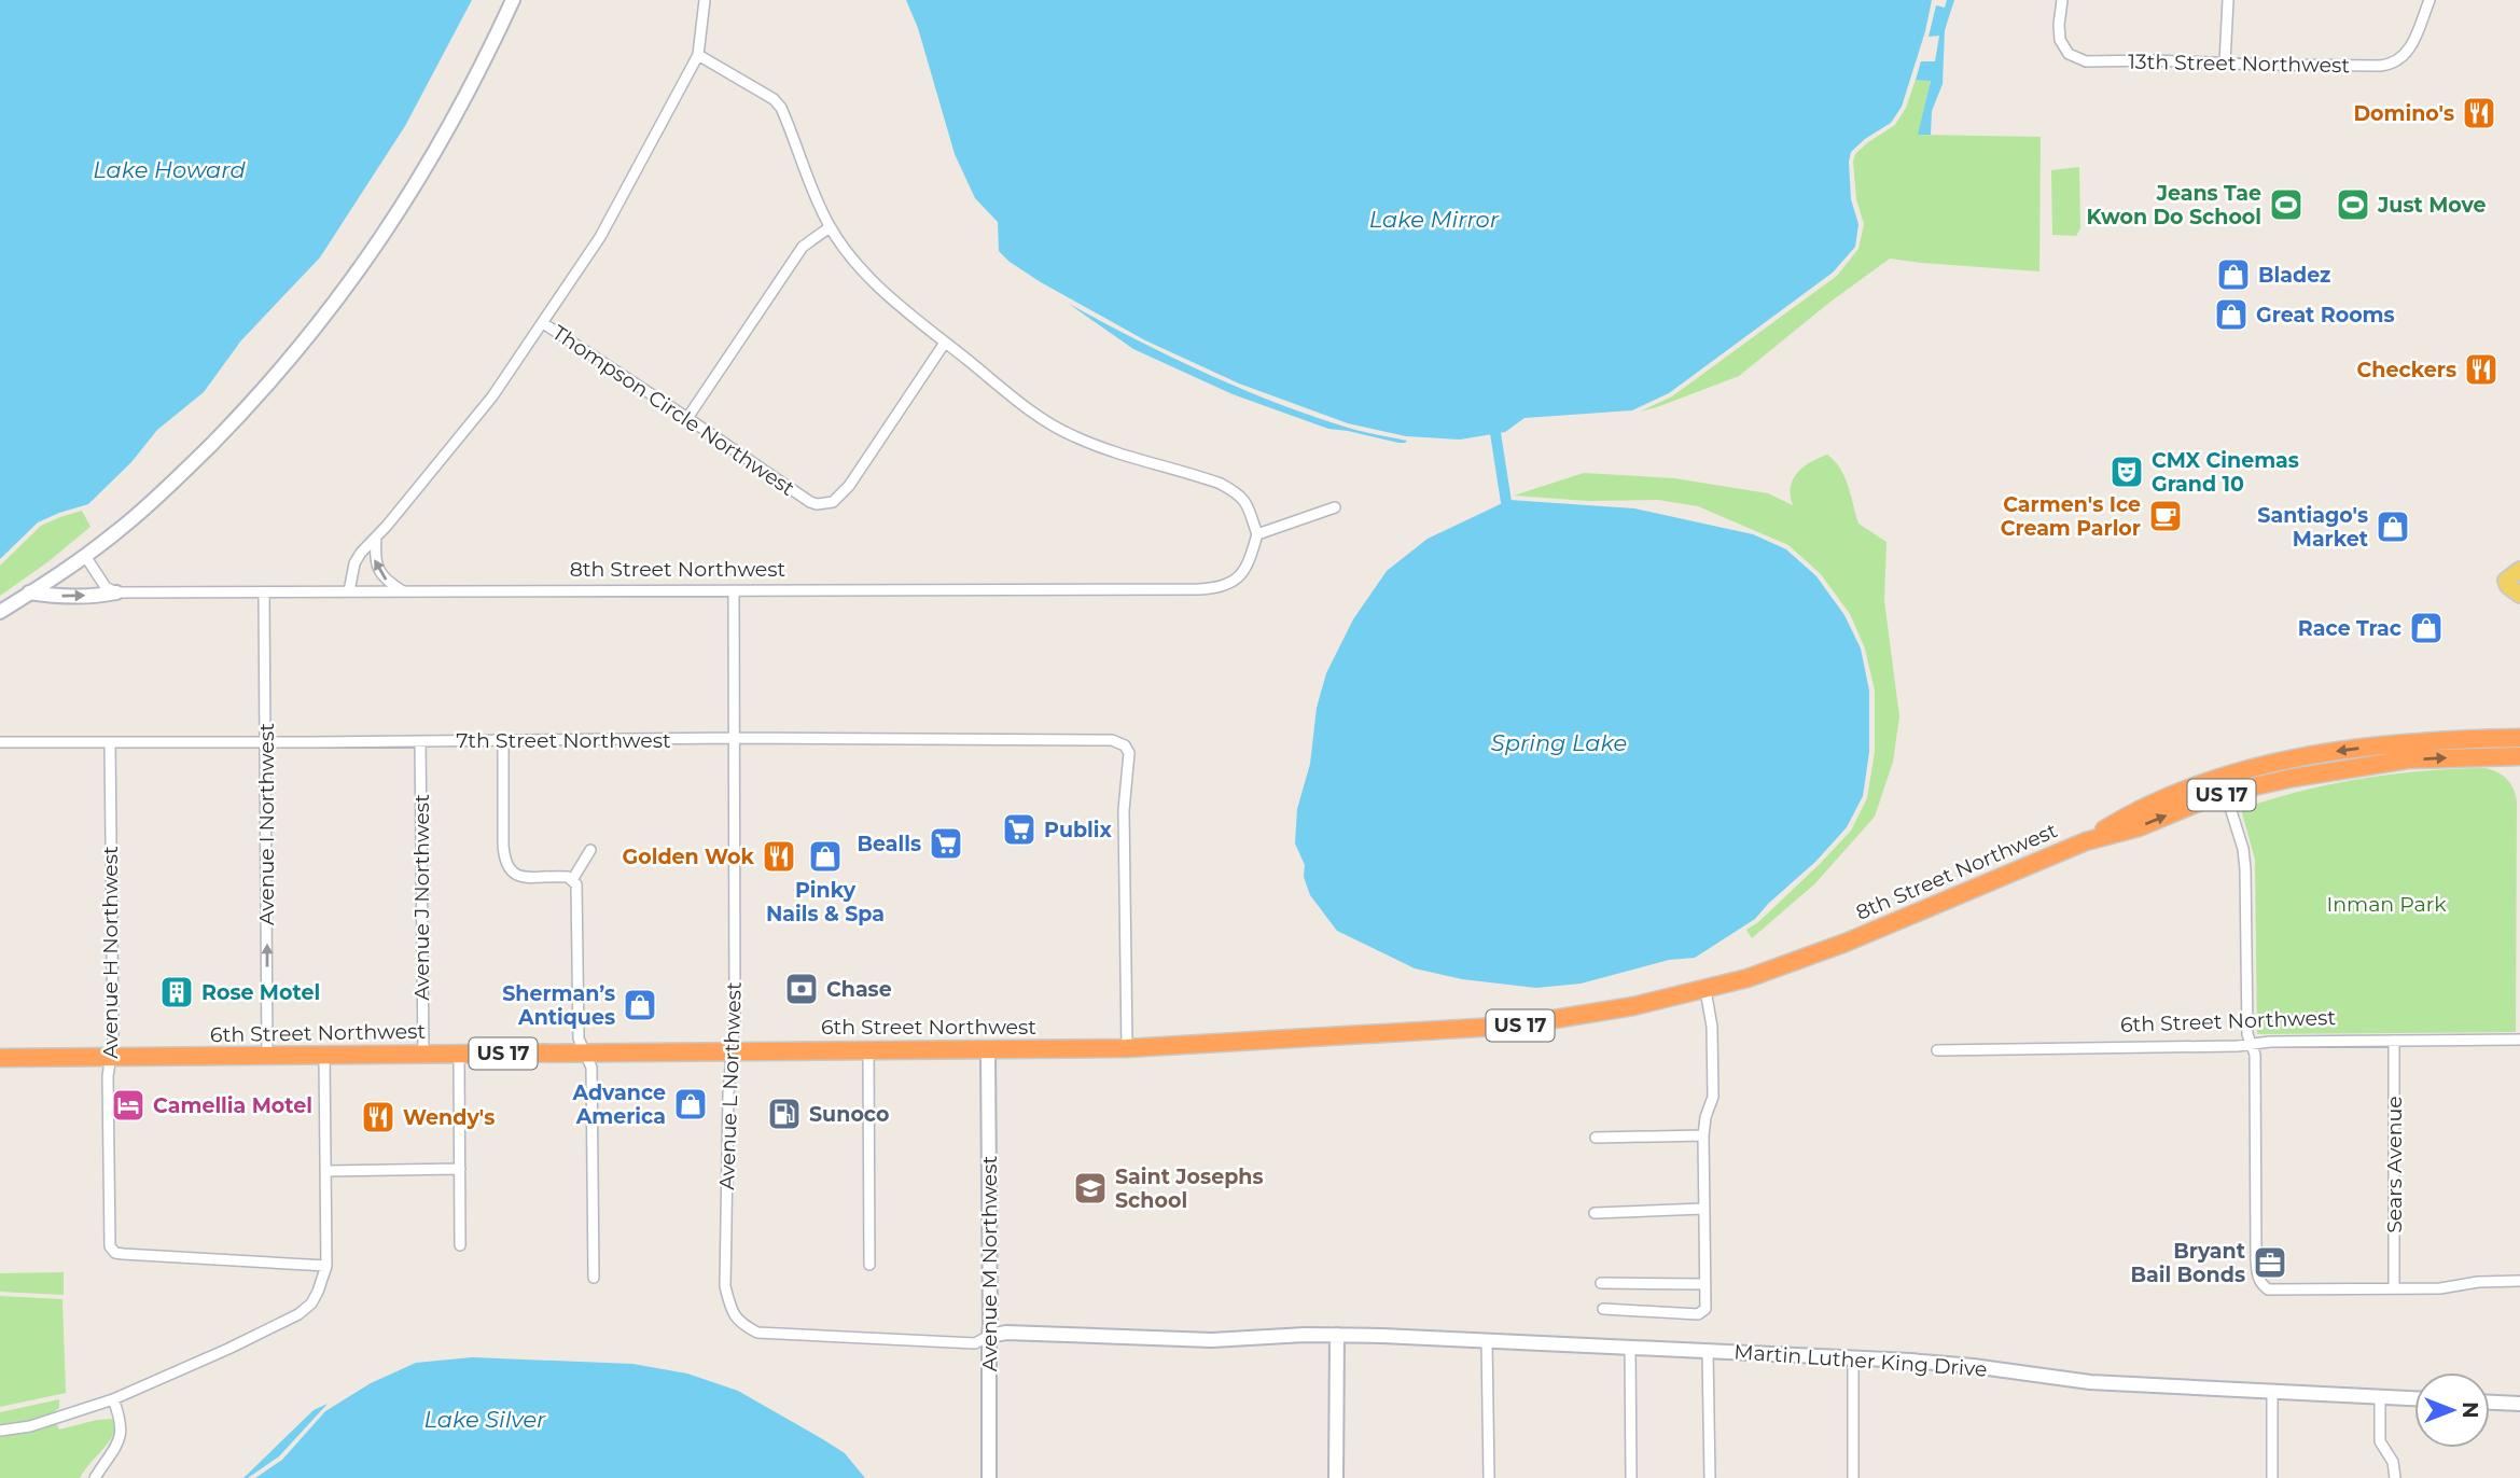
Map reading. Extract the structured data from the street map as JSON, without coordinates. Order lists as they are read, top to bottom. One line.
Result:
{"streets":{"highway":["8th Street Northwest","US 17","6th Street Northwest"],"street":["13th Street Northwest","Thompson Circle Northwest","7th Street Northwest","Avenue I Northwest","Avenue J Northwest","Avenue H Northwest","Avenue L Northwest","Sears Avenue","Avenue M Northwest","Martin Luther King Drive"]},"crossings":[["8th Street Northwest","Avenue I Northwest"],["8th Street Northwest","6th Street Northwest"],["8th Street Northwest","Avenue L Northwest"],["7th Street Northwest","Avenue I Northwest"],["7th Street Northwest","Avenue J Northwest"],["7th Street Northwest","Avenue H Northwest"],["7th Street Northwest","6th Street Northwest"],["7th Street Northwest","Avenue L Northwest"],["Avenue I Northwest","6th Street Northwest"],["Avenue J Northwest","6th Street Northwest"],["Avenue H Northwest","6th Street Northwest"],["6th Street Northwest","Avenue L Northwest"],["6th Street Northwest","Sears Avenue"],["6th Street Northwest","Avenue M Northwest"],["Avenue L Northwest","Avenue M Northwest"],["Avenue L Northwest","Martin Luther King Drive"],["Avenue M Northwest","Martin Luther King Drive"]],"one_way":["Avenue I Northwest"],"water":["Lake Howard","Lake Mirror","Spring Lake","Lake Silver"],"parks":["Inman Park"],"places":{"restaurant":["Domino's","Checkers","Golden Wok","Wendy's"],"sports":["Jeans Tae Kwon Do School","Just Move"],"shop":["Bladez","Great Rooms","Santiago's Market","Race Trac","Pinky Nails & Spa","Sherman’s Antiques","Advance America"],"theatre":["CMX Cinemas Grand 10"],"cafe":["Carmen's Ice Cream Parlor"],"supermarket":["Publix","Bealls"],"bank":["Chase"],"building":["Rose Motel"],"hotel":["Camellia Motel"],"fuel station":["Sunoco"],"school or university":["Saint Josephs School"],"office":["Bryant Bail Bonds"]},"north":"right"}
